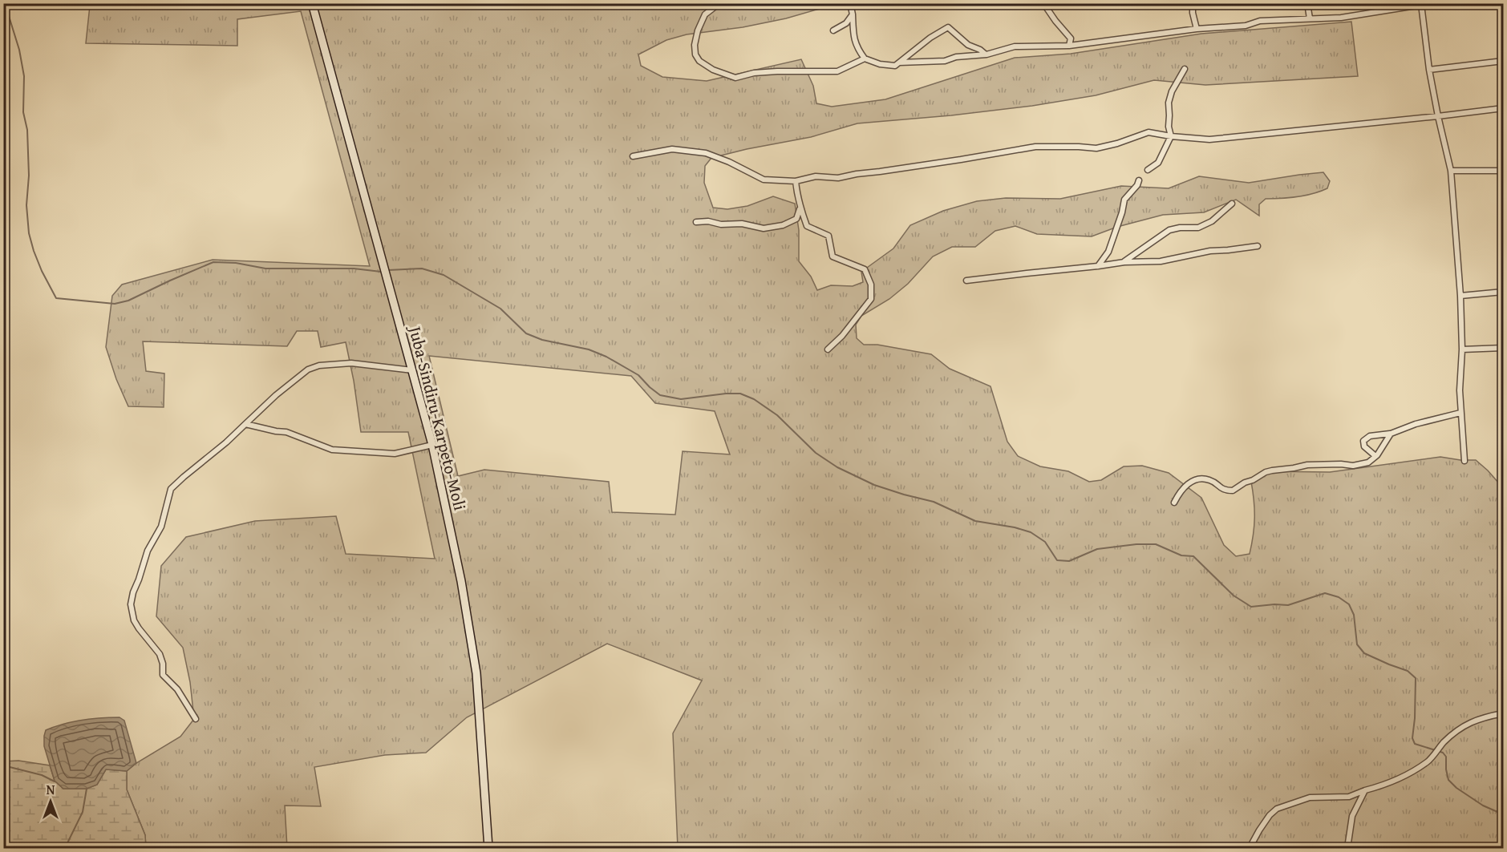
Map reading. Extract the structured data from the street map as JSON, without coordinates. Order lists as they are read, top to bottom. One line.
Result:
{"streets":{"main road":["Juba-Sindiru-Karpeto-Moli"]},"north":"top"}
